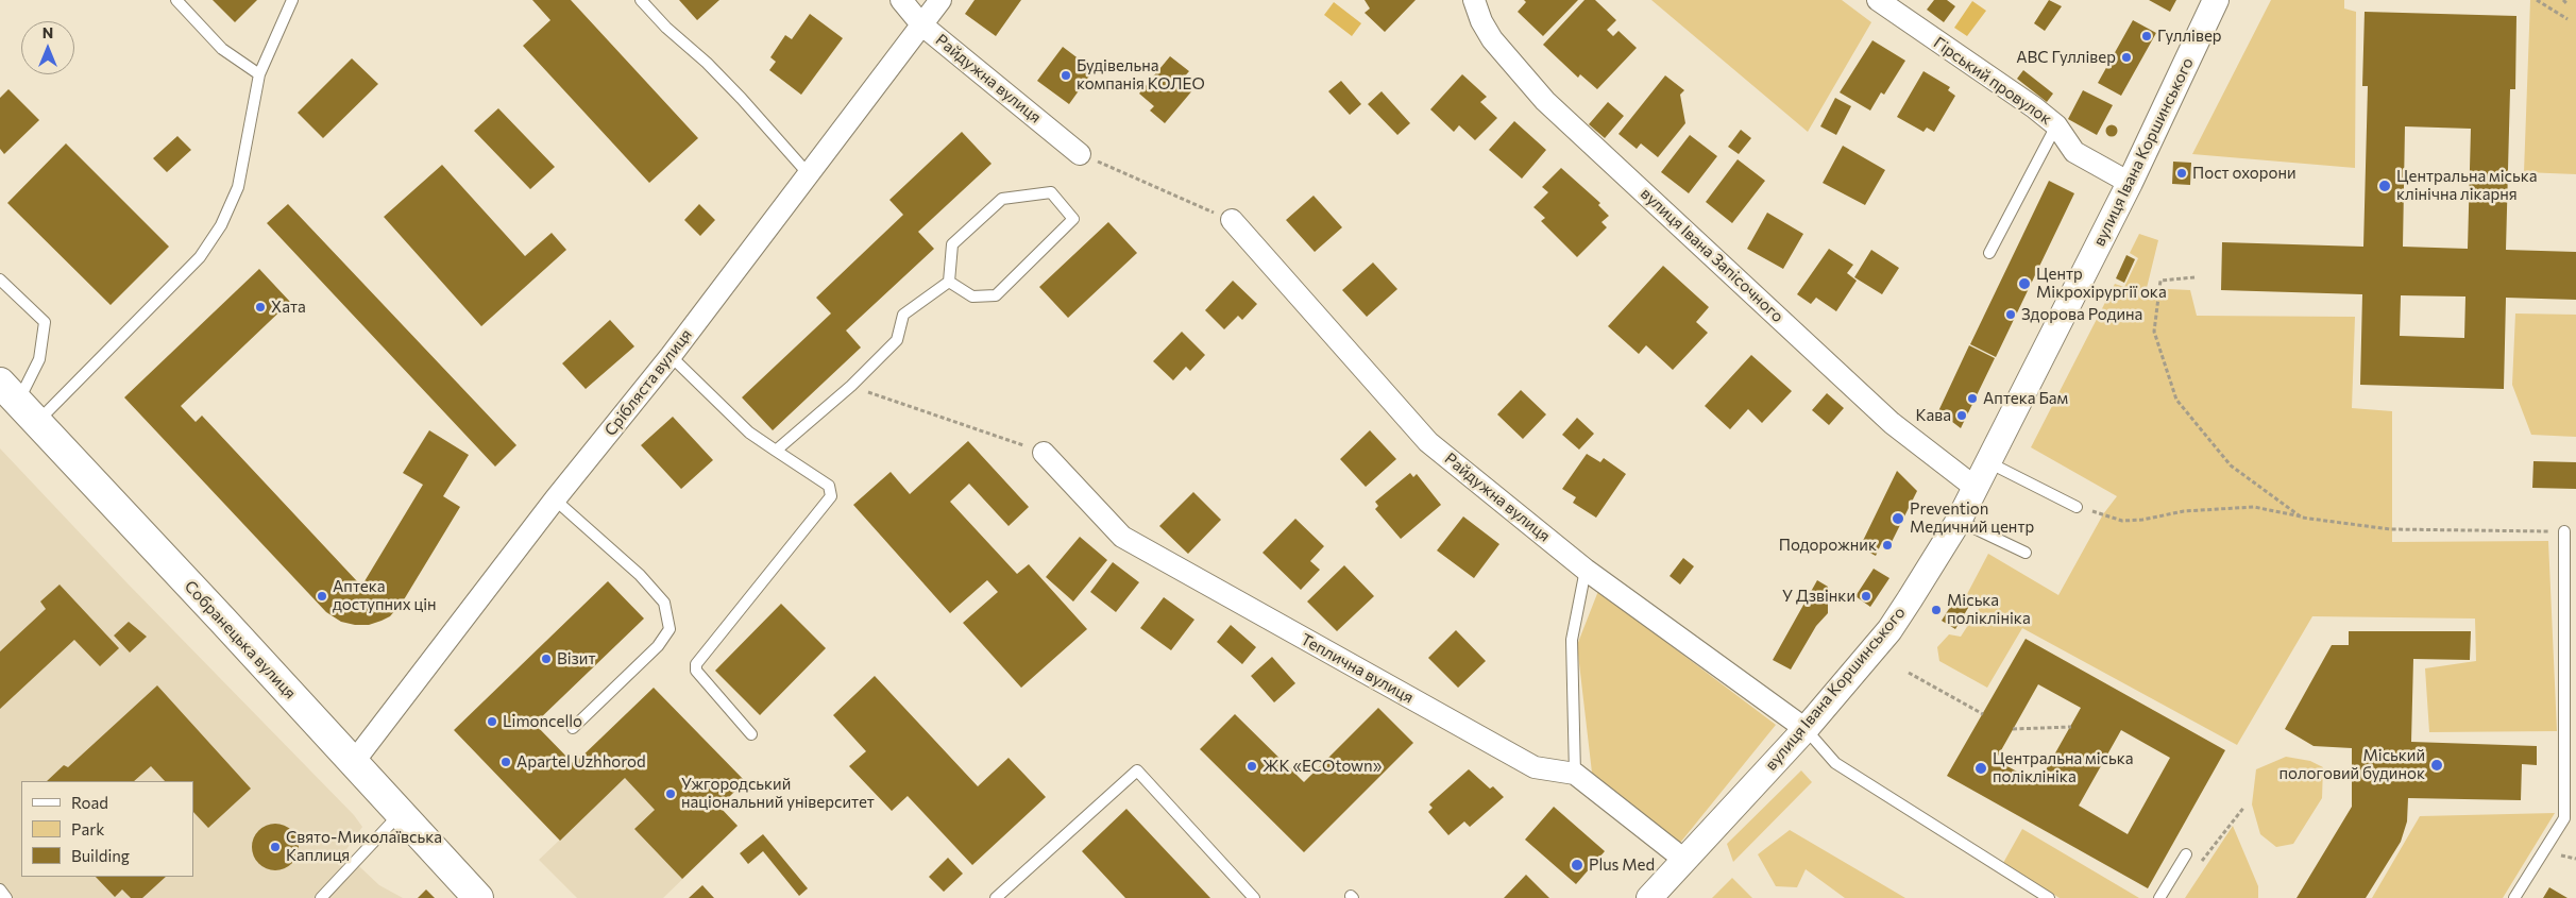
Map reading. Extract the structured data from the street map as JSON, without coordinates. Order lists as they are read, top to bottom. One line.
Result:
{"streets":{"main road":["Собранецька вулиця"],"street":["Райдужна вулиця","Гірський провулок","вулиця Івана Коршинського","вулиця Івана Запісочного","Срібляста вулиця","Теплична вулиця"]},"crossings":[["Райдужна вулиця","вулиця Івана Коршинського"],["Райдужна вулиця","Срібляста вулиця"],["Гірський провулок","вулиця Івана Коршинського"],["вулиця Івана Коршинського","вулиця Івана Запісочного"],["вулиця Івана Коршинського","Теплична вулиця"],["Срібляста вулиця","Собранецька вулиця"]],"places":["Гуллівер","АВС Гуллівер","Будівельна компанія КОЛЕО","Пост охорони","Центральна міська клінічна лікарня","Центр Мікрохірургії ока","Хата","Здорова Родина","Аптека Бам","Кава","Prevention Медичний центр","Подорожник","Аптека доступних цін","У Дзвінки","Міська поліклініка","Візит","Limoncello","Apartel Uzhhorod","Міський пологовий будинок","ЖК «ECOtown»","Центральна міська поліклініка","Ужгородський національний університет","Свято-Миколаївська Каплиця","Plus Med"],"legend":["Road","Park","Building"],"north":"top"}
